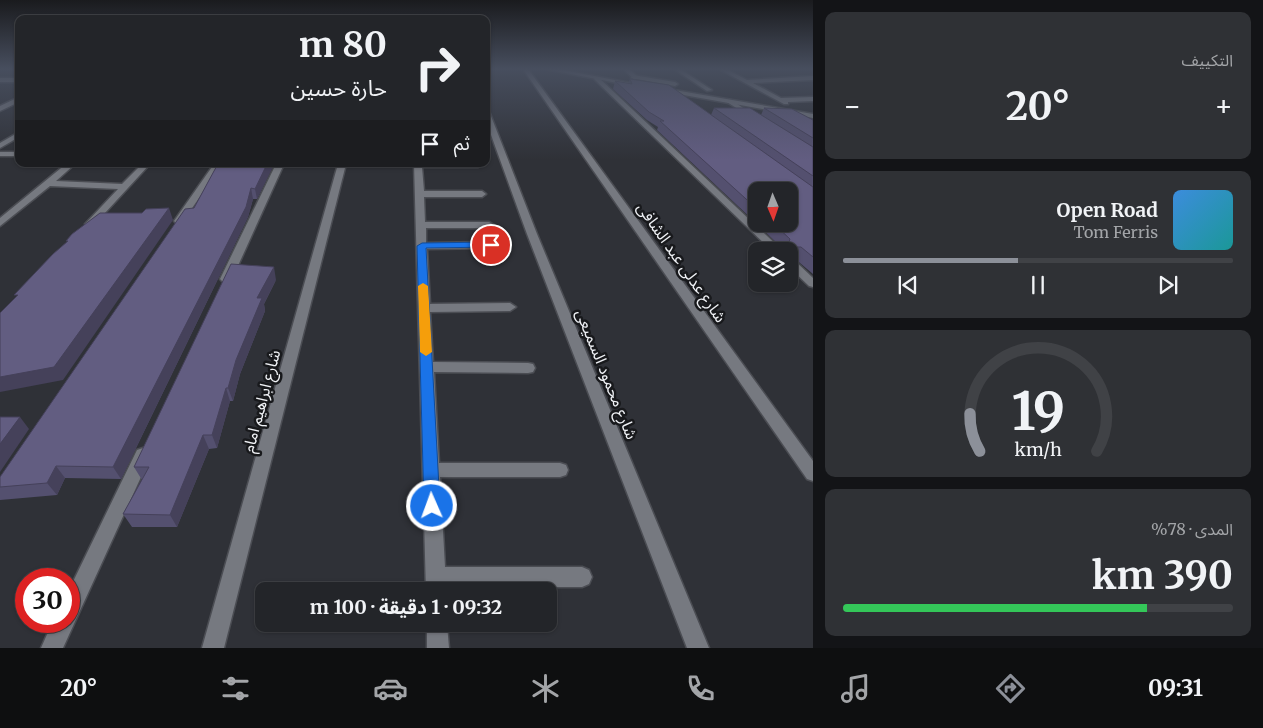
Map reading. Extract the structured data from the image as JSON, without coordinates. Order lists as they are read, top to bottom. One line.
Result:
{"streets":{"street":["شارع عدلى عبد الشافى","شارع محمود السميعى","شارع ابراهيم امام"]},"north":"bottom","page":{"tile":["التكييف",["المدى · 78%","390 km"]],"turn":["80 m","حارة حسين"],"heat":["−","20°","+"],"then":"ثم","song":["Open Road","Tom Ferris"],"limit":"30","trip":"09:32 · 1 دقيقة · 100 m","tabs":["09:31","20°"],"gauge":["19","km/h"]}}
